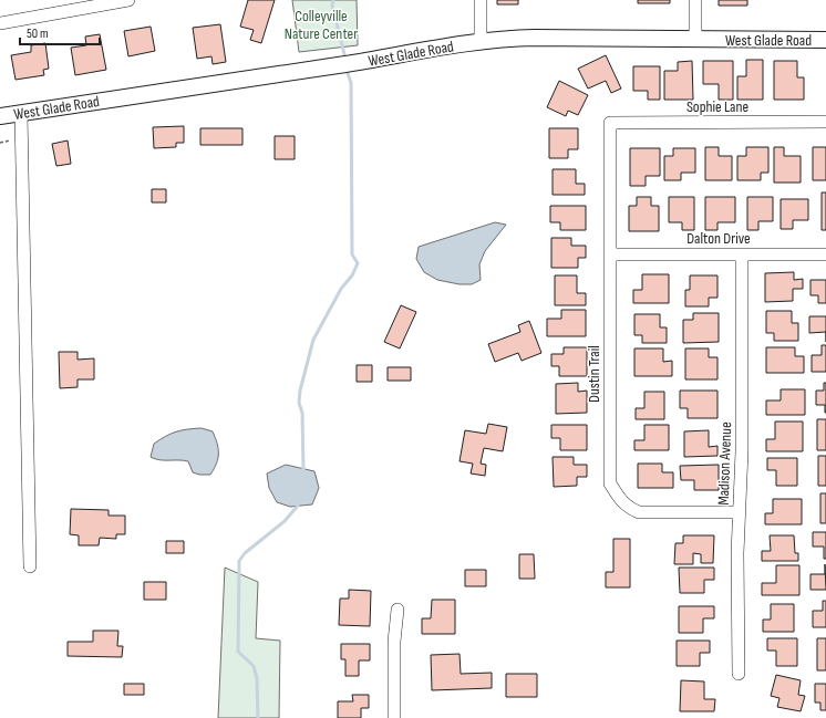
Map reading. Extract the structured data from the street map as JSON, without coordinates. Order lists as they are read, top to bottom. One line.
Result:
{"streets":{"main road":["West Glade Road"],"street":["Sophie Lane","Dalton Drive","Dustin Trail","Madison Avenue"]},"crossings":[["Sophie Lane","Dustin Trail"],["Dalton Drive","Dustin Trail"],["Dalton Drive","Madison Avenue"],["Dustin Trail","Madison Avenue"]],"parks":["Colleyville Nature Center"],"scale_bar":"50 m"}
